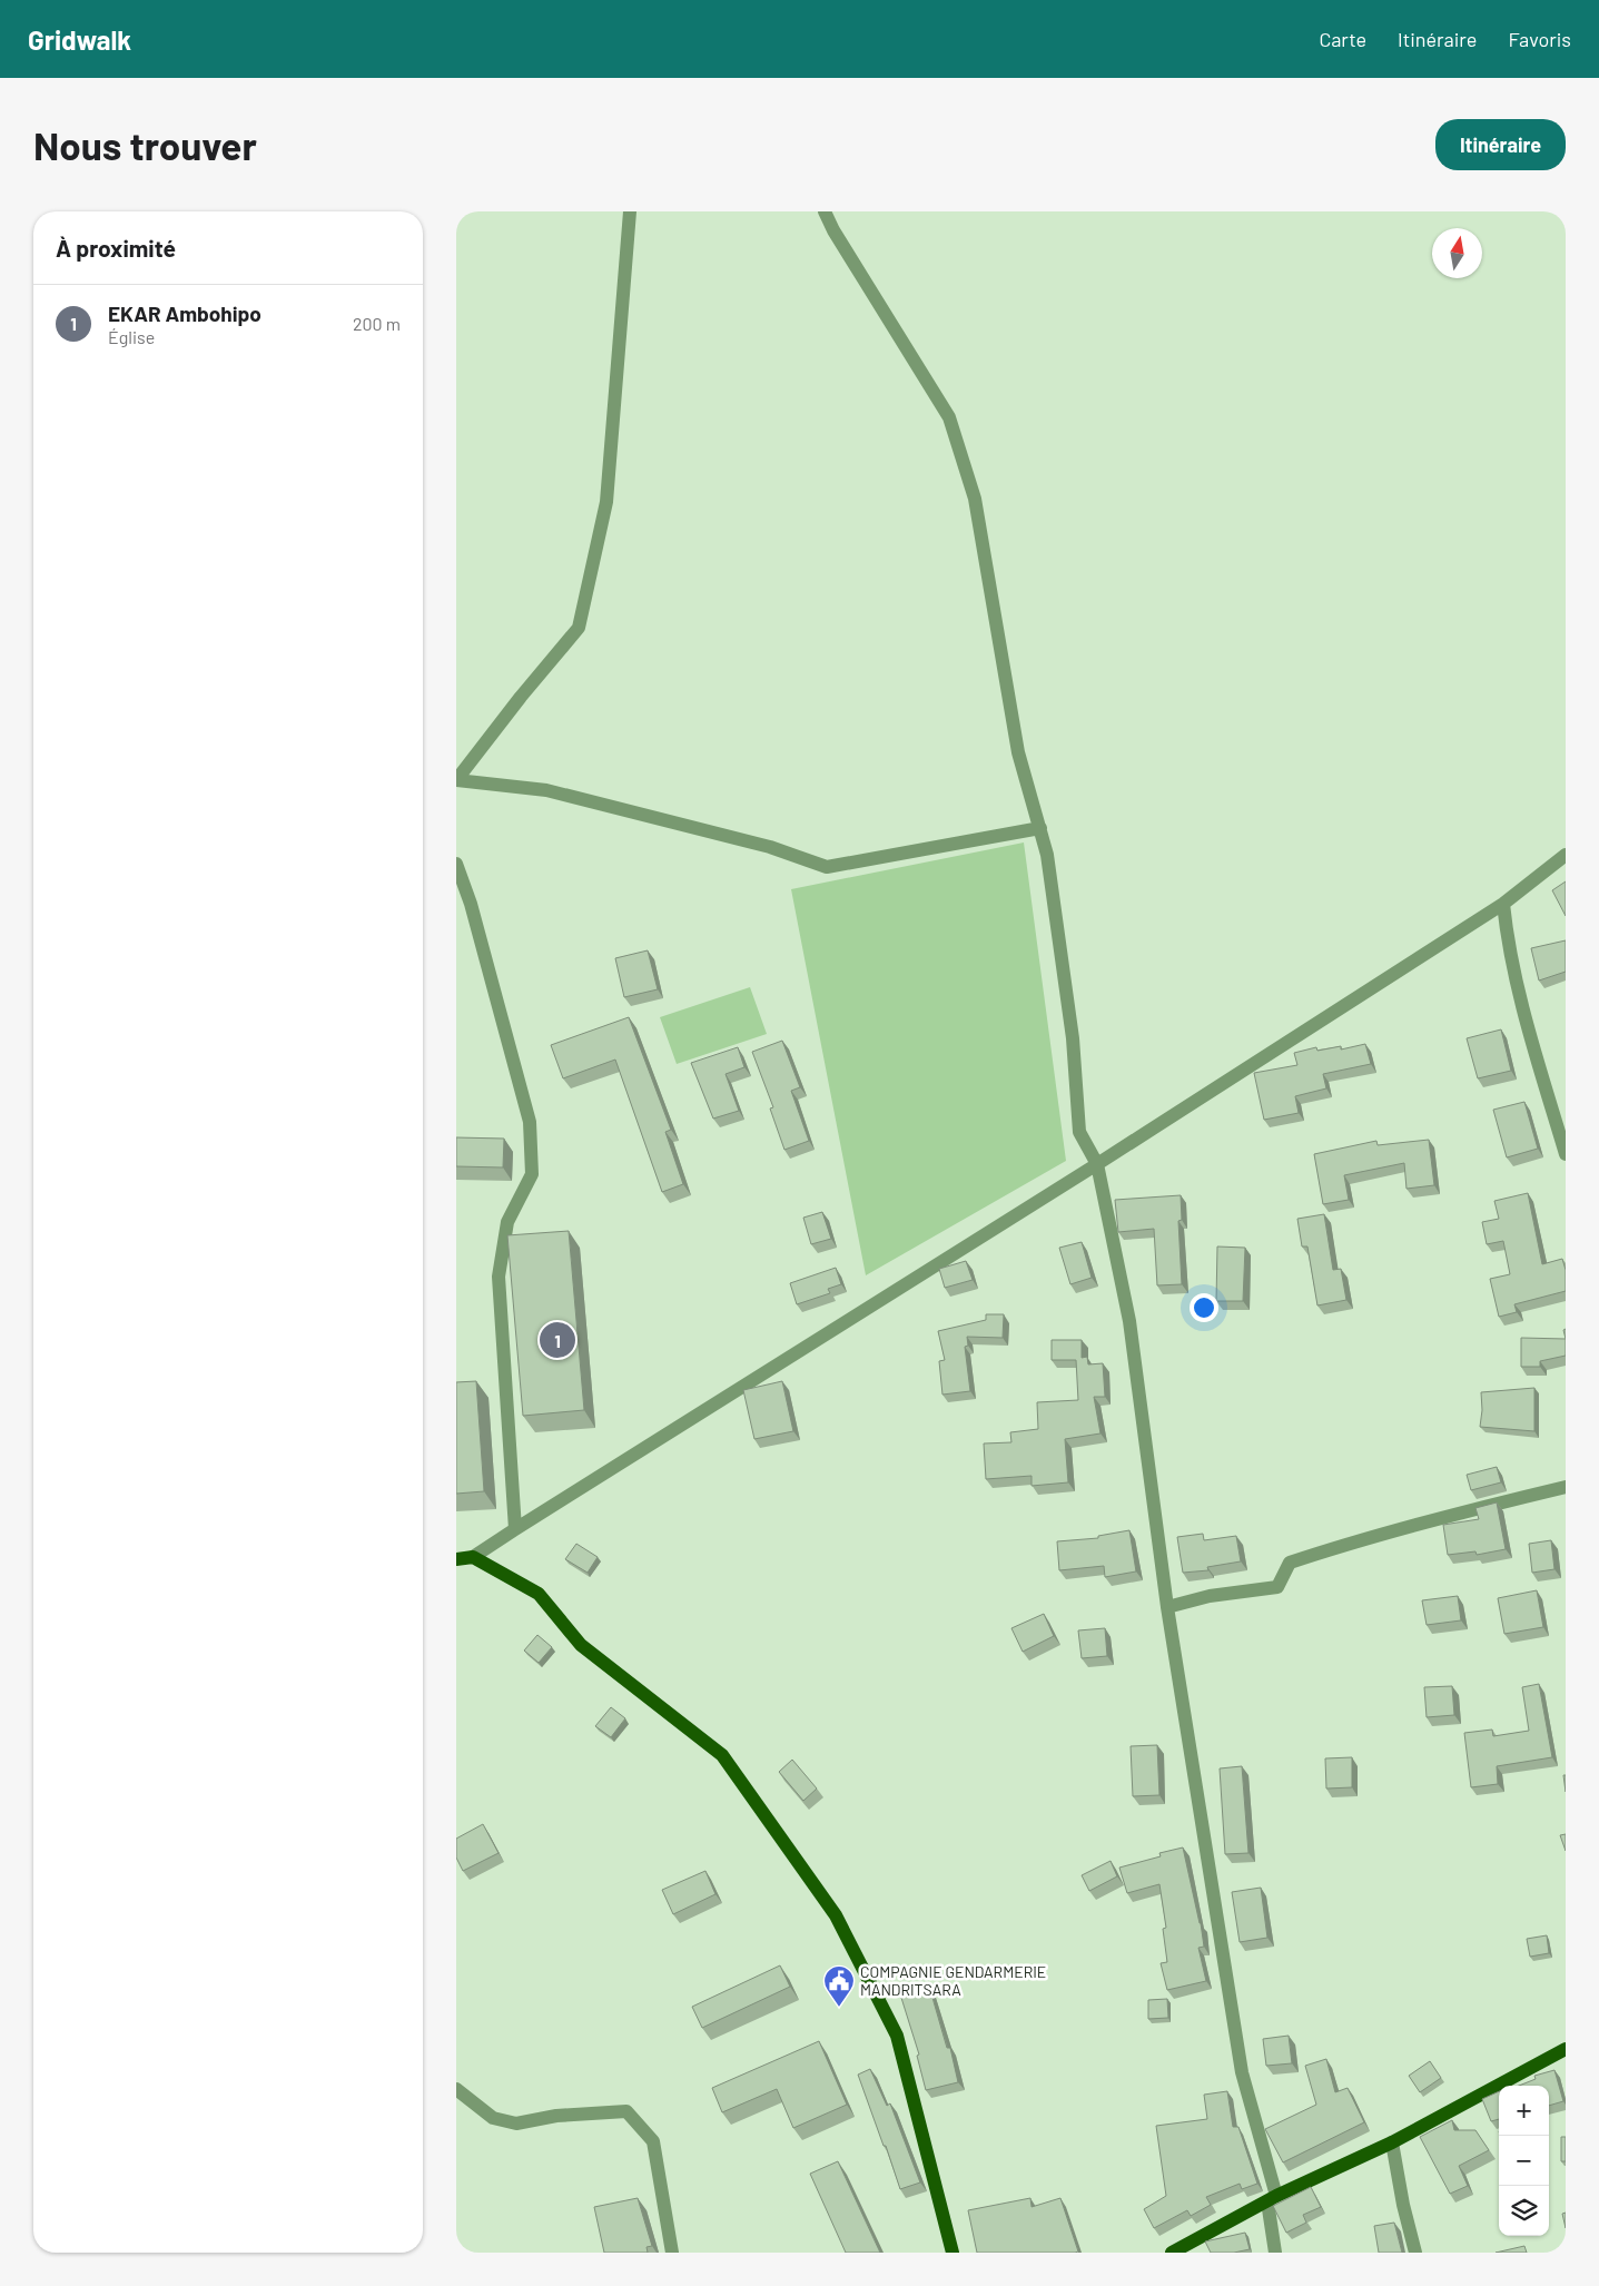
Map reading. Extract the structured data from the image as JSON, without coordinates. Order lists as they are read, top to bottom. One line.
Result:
{"places":{"public building":["COMPAGNIE GENDARMERIE MANDRITSARA"]},"north":"top","page":{"header":"Gridwalk","nav":["Carte","Itinéraire","Favoris"],"buttons":"Itinéraire","title":"Nous trouver","heading":"À proximité","list":[{"mark":"1","name":"EKAR Ambohipo","note":"Église","value":"200 m"}],"pins":"1","map_buttons":["+","−"]}}
